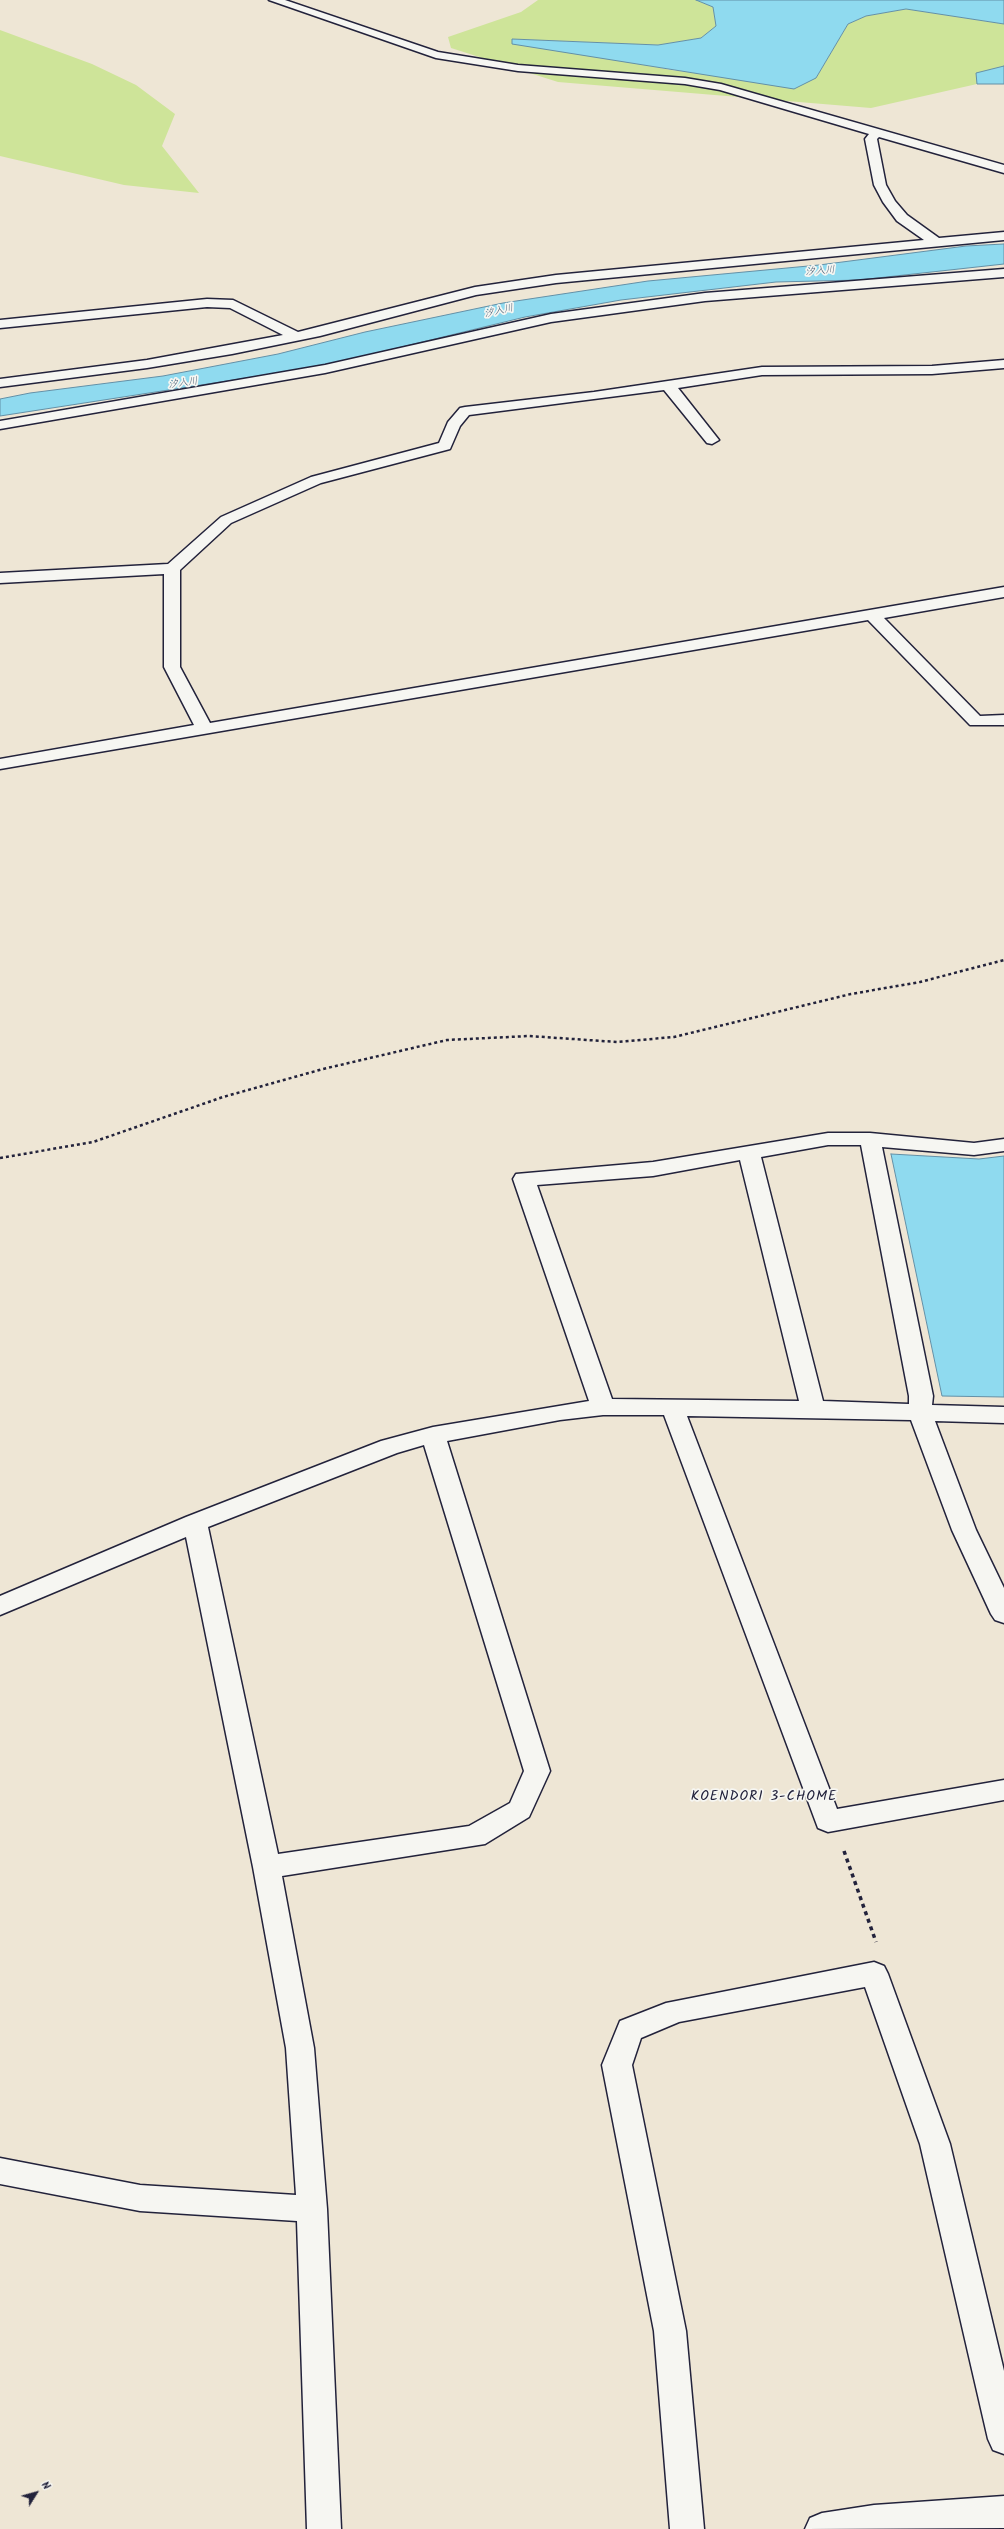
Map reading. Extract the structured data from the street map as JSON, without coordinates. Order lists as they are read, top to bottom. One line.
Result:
{"districts":["KOENDORI 3-CHOME"],"water":["汐入川"],"north":"top right"}
